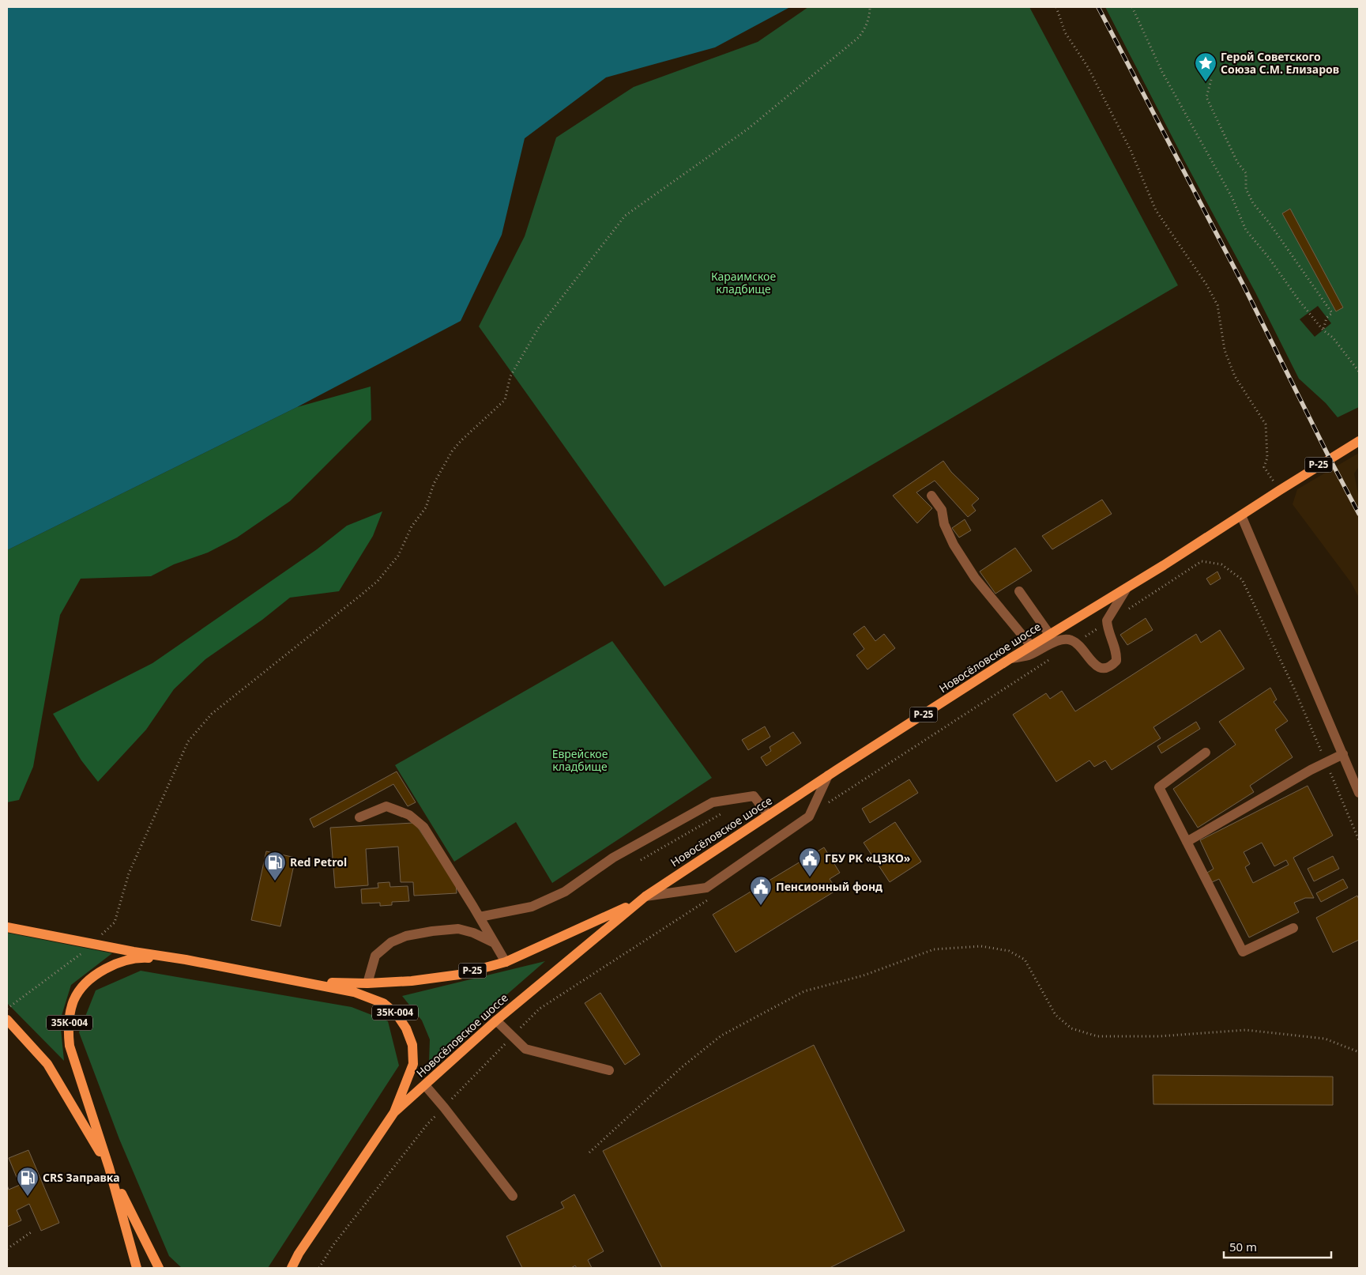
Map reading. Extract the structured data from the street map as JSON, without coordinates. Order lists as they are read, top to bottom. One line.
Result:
{"streets":{"main road":["Р-25","Новосёловское шоссе","35К-004"]},"crossings":[["Новосёловское шоссе","35К-004"]],"parks":["Караимское кладбище","Еврейское кладбище"],"places":{"place":["Герой Советского Союза С.М. Елизаров"],"public building":["ГБУ РК «ЦЗКО»","Пенсионный фонд"],"fuel station":["Red Petrol","CRS Заправка"]},"scale_bar":"50 m"}
